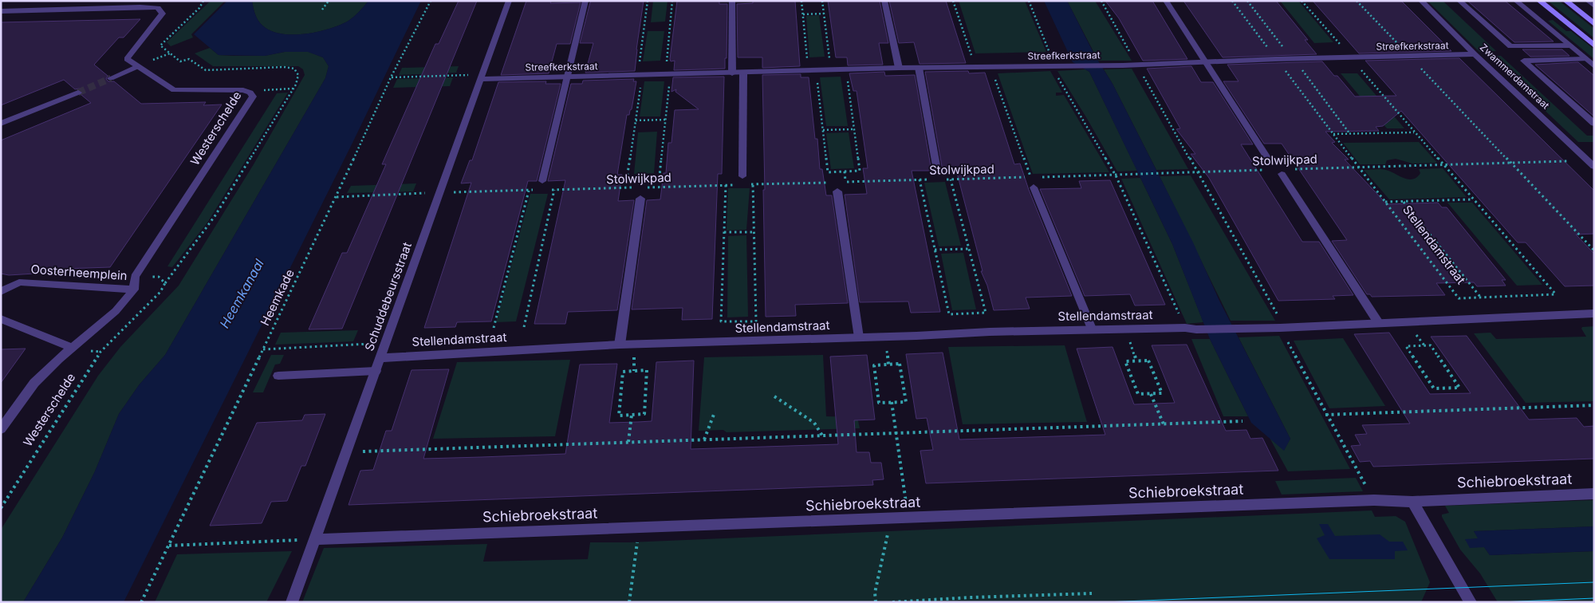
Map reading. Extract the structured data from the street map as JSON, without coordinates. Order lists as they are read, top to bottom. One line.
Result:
{"streets":{"street":["Streefkerkstraat","Zwammerdamstraat","Westerschelde","Stellendamstraat","Oosterheemplein","Schuddebeursstraat","Schiebroekstraat"],"path":["Stolwijkpad","Heemkade"]},"crossings":[["Streefkerkstraat","Zwammerdamstraat"],["Streefkerkstraat","Stolwijkpad"],["Streefkerkstraat","Schuddebeursstraat"],["Zwammerdamstraat","Stolwijkpad"],["Westerschelde","Oosterheemplein"],["Stolwijkpad","Stellendamstraat"],["Stellendamstraat","Schuddebeursstraat"],["Schuddebeursstraat","Schiebroekstraat"]],"water":["Heemkanaal"]}
